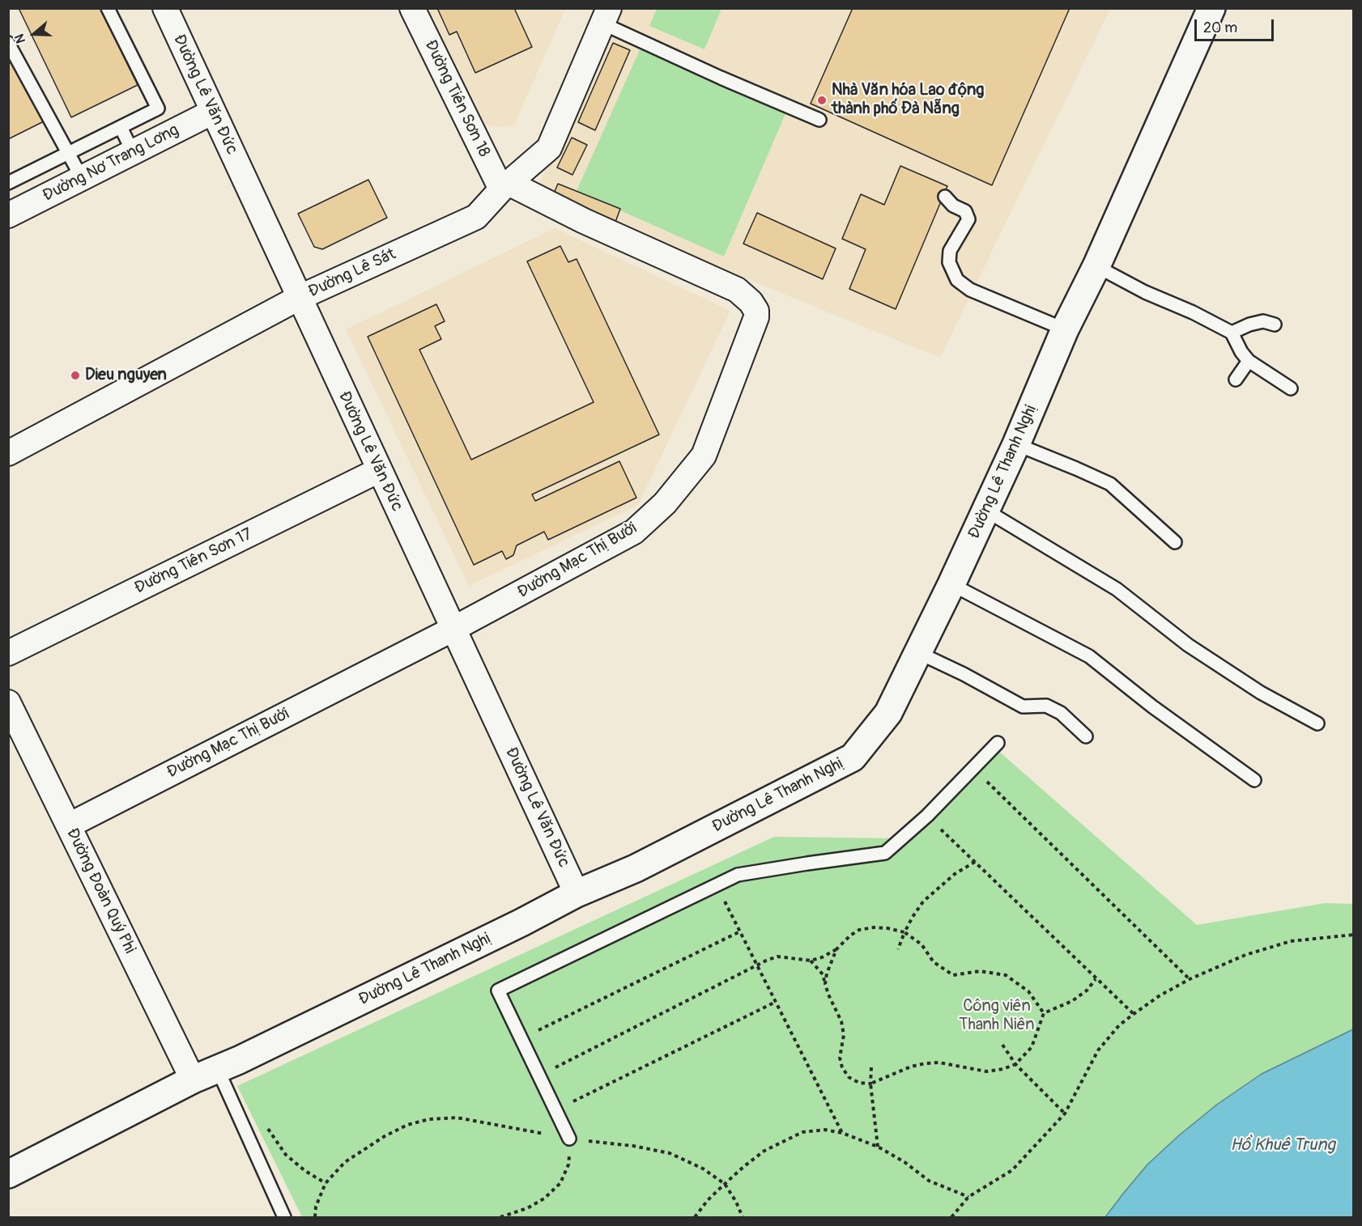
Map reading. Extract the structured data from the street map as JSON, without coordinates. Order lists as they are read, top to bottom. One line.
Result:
{"streets":{"main road":["Đường Lê Thanh Nghị"],"street":["Đường Lê Văn Đức","Đường Tiên Sơn 18","Đường Nơ Trang Lơng","Đường Lê Sát","Đường Mạc Thị Bưởi","Đường Tiên Sơn 17","Đường Đoàn Quý Phi"]},"crossings":[["Đường Lê Văn Đức","Đường Nơ Trang Lơng"],["Đường Lê Văn Đức","Đường Lê Sát"],["Đường Lê Văn Đức","Đường Lê Thanh Nghị"],["Đường Lê Văn Đức","Đường Mạc Thị Bưởi"],["Đường Lê Văn Đức","Đường Tiên Sơn 17"],["Đường Tiên Sơn 18","Đường Lê Sát"],["Đường Tiên Sơn 18","Đường Mạc Thị Bưởi"],["Đường Lê Sát","Đường Mạc Thị Bưởi"],["Đường Lê Thanh Nghị","Đường Đoàn Quý Phi"],["Đường Mạc Thị Bưởi","Đường Đoàn Quý Phi"]],"water":["Hồ Khuê Trung"],"parks":["Công viên Thanh Niên"],"places":["Nhà Văn hóa Lao động thành phố Đà Nẵng","Dieu nguyen"],"scale_bar":"20 m","north":"left"}
